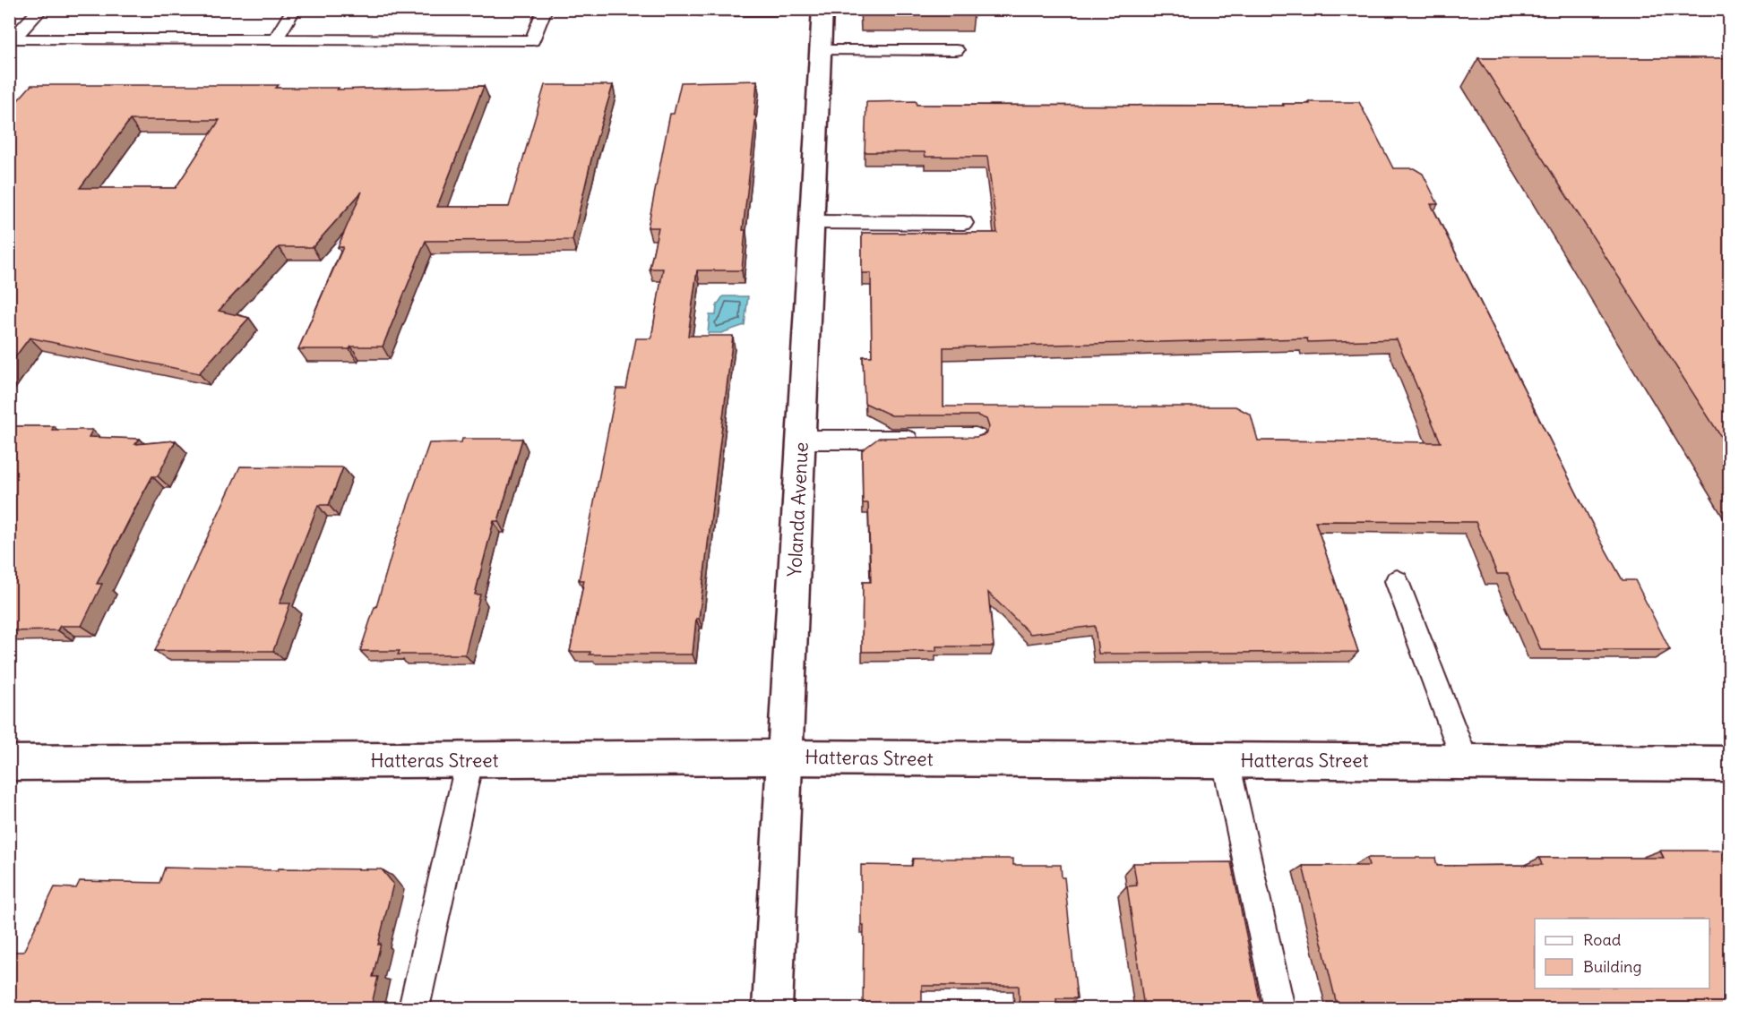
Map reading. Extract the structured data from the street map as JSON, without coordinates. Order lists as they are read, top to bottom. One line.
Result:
{"streets":{"street":["Yolanda Avenue","Hatteras Street"]},"crossings":[["Yolanda Avenue","Hatteras Street"]],"legend":["Road","Building"]}
